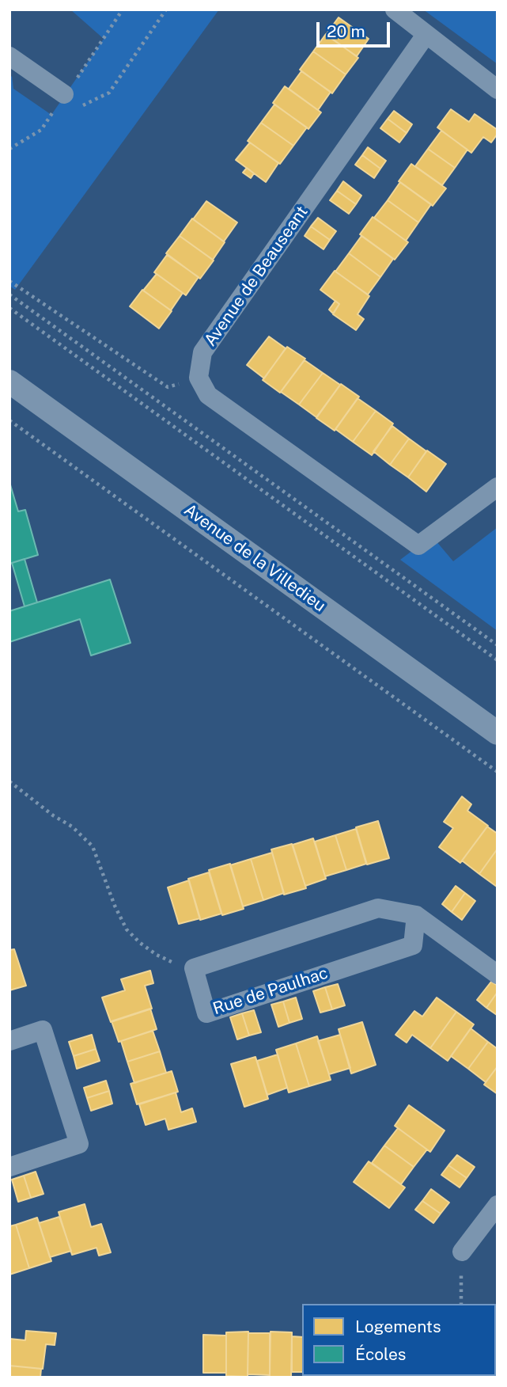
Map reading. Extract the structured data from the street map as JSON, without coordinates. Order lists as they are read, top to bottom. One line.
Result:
{"streets":{"street":["Avenue de Beauseant","Avenue de la Villedieu","Rue de Paulhac"]},"legend":["Logements","Écoles"],"scale_bar":"20 m"}
